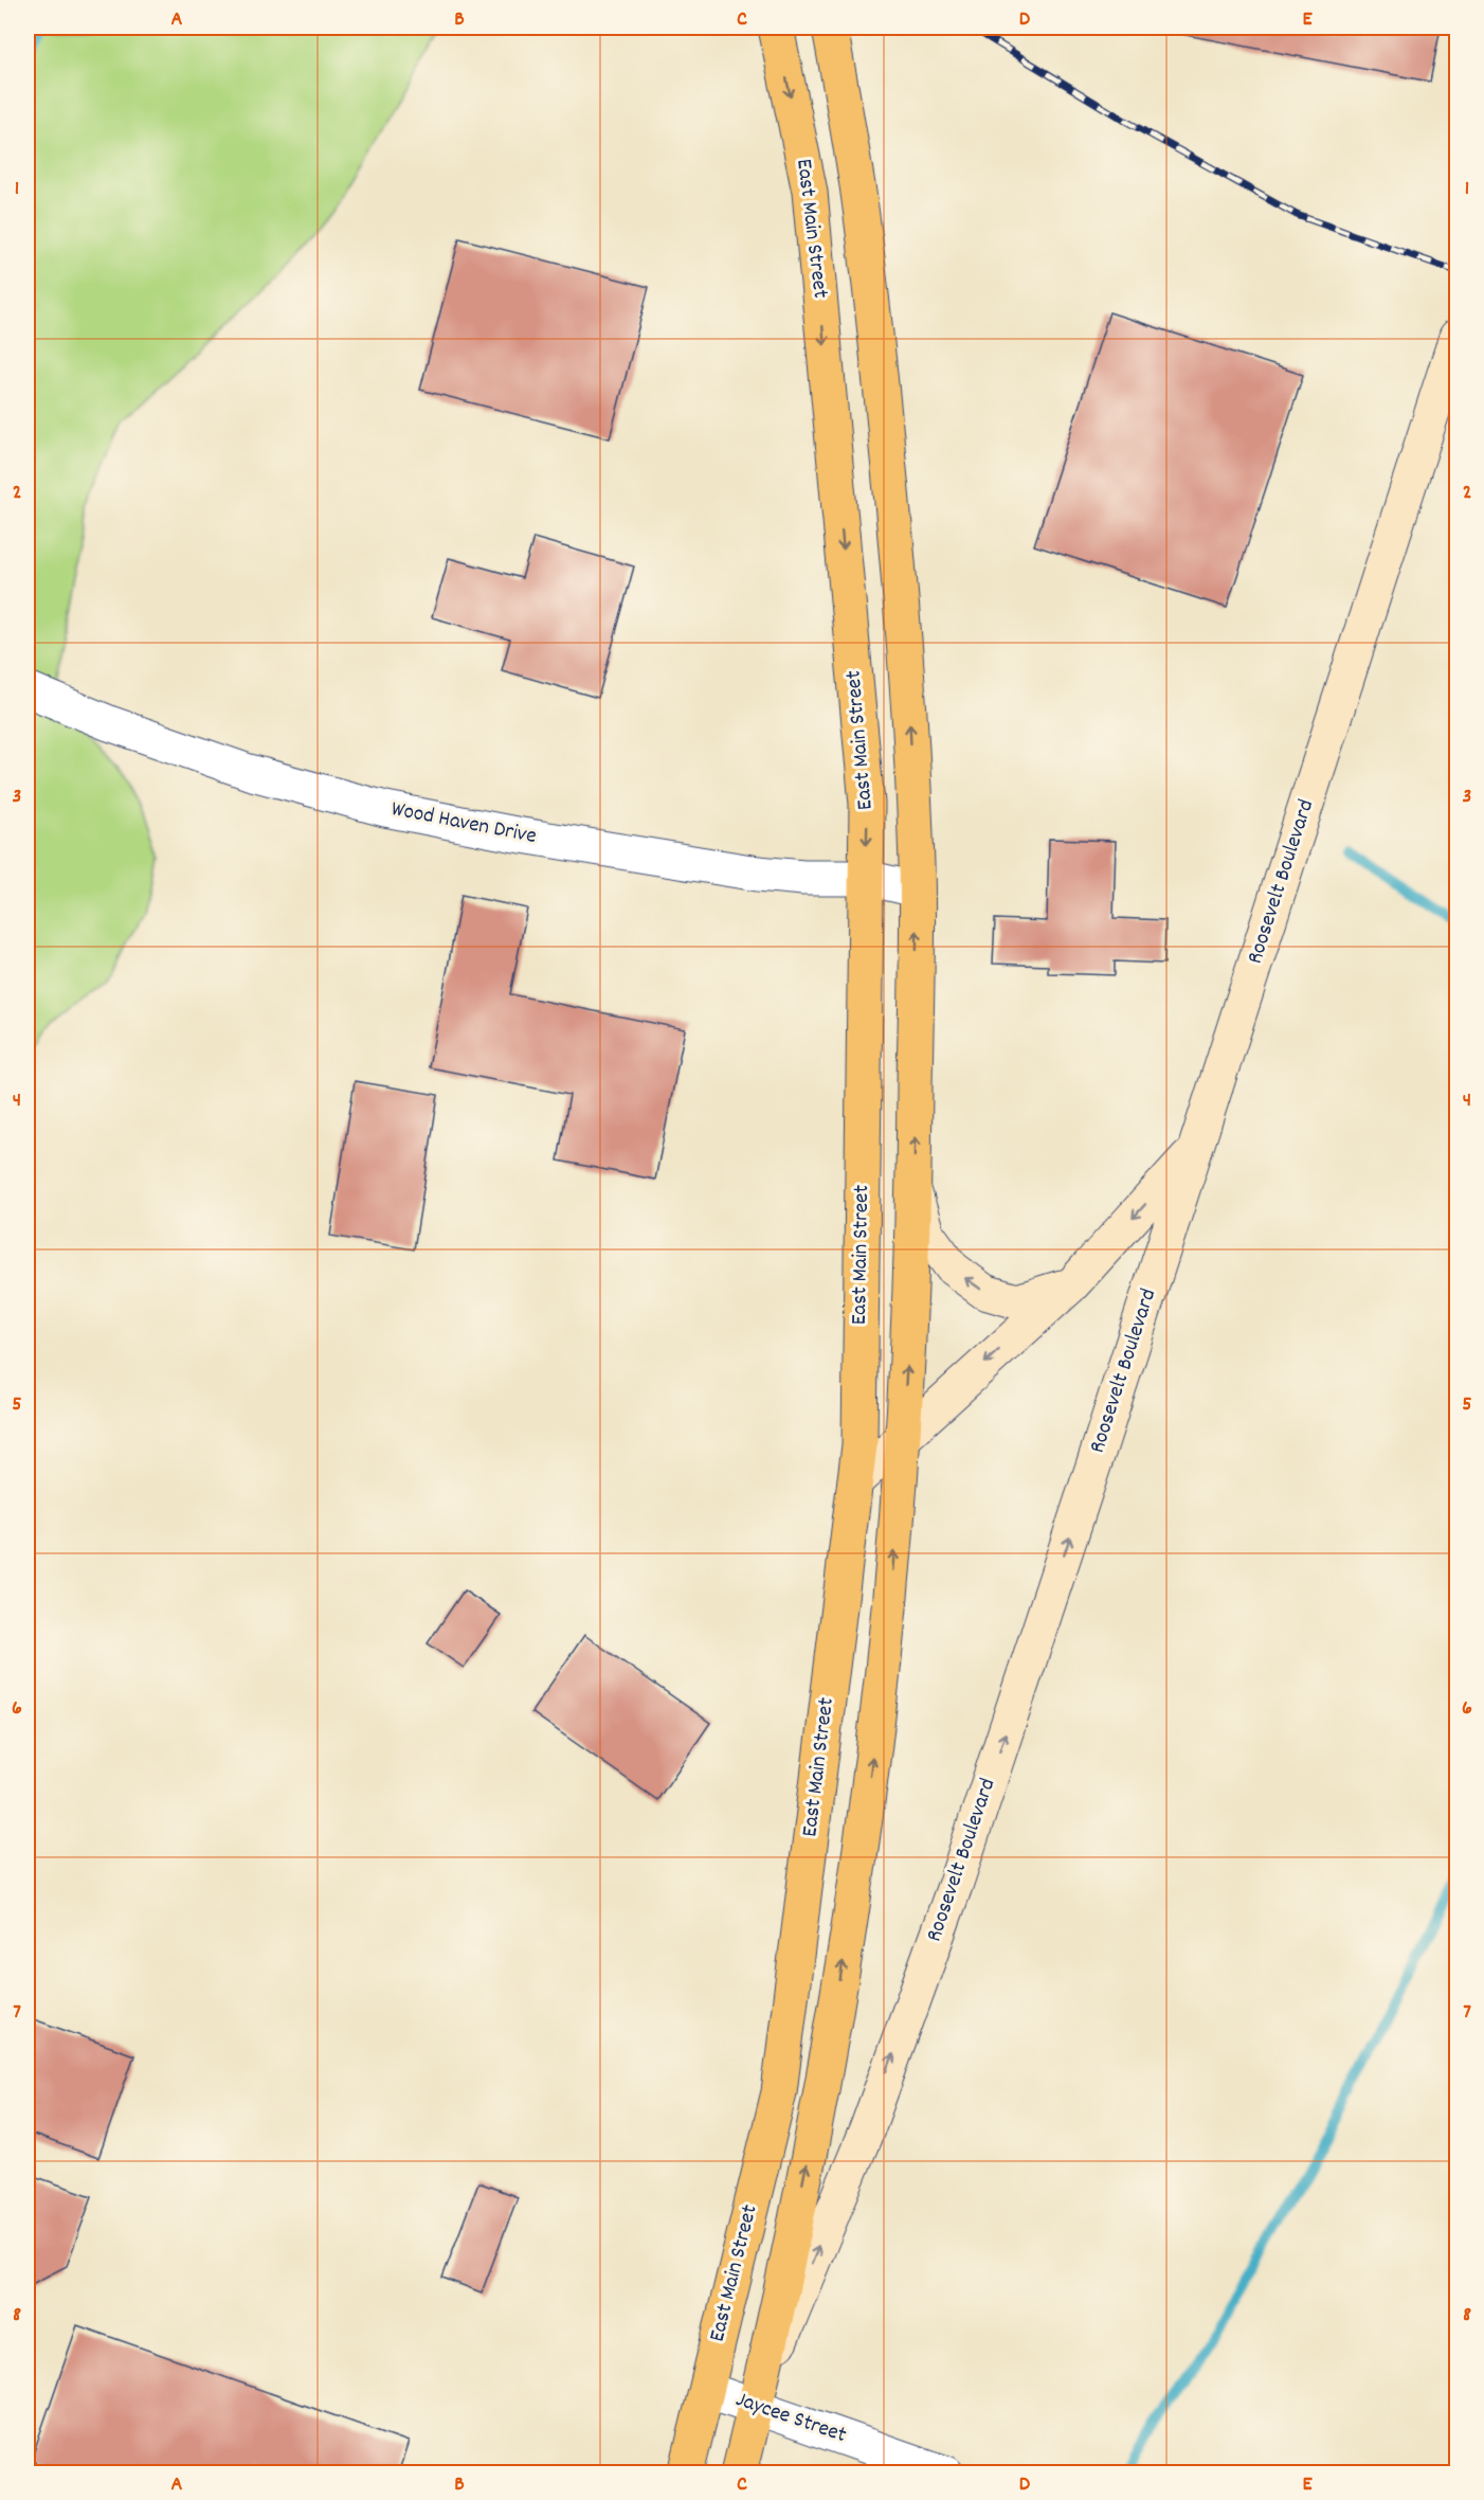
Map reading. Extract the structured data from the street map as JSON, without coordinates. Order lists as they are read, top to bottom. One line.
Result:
{"streets":{"main road":["East Main Street"],"street":["Wood Haven Drive","Roosevelt Boulevard","Jaycee Street"]},"crossings":[["East Main Street","Wood Haven Drive"],["East Main Street","Roosevelt Boulevard"],["East Main Street","Jaycee Street"],["Roosevelt Boulevard","Jaycee Street"]],"one_way":["Roosevelt Boulevard"],"grid":{"columns":["A","B","C","D","E"],"rows":["1","2","3","4","5","6","7","8"]}}
